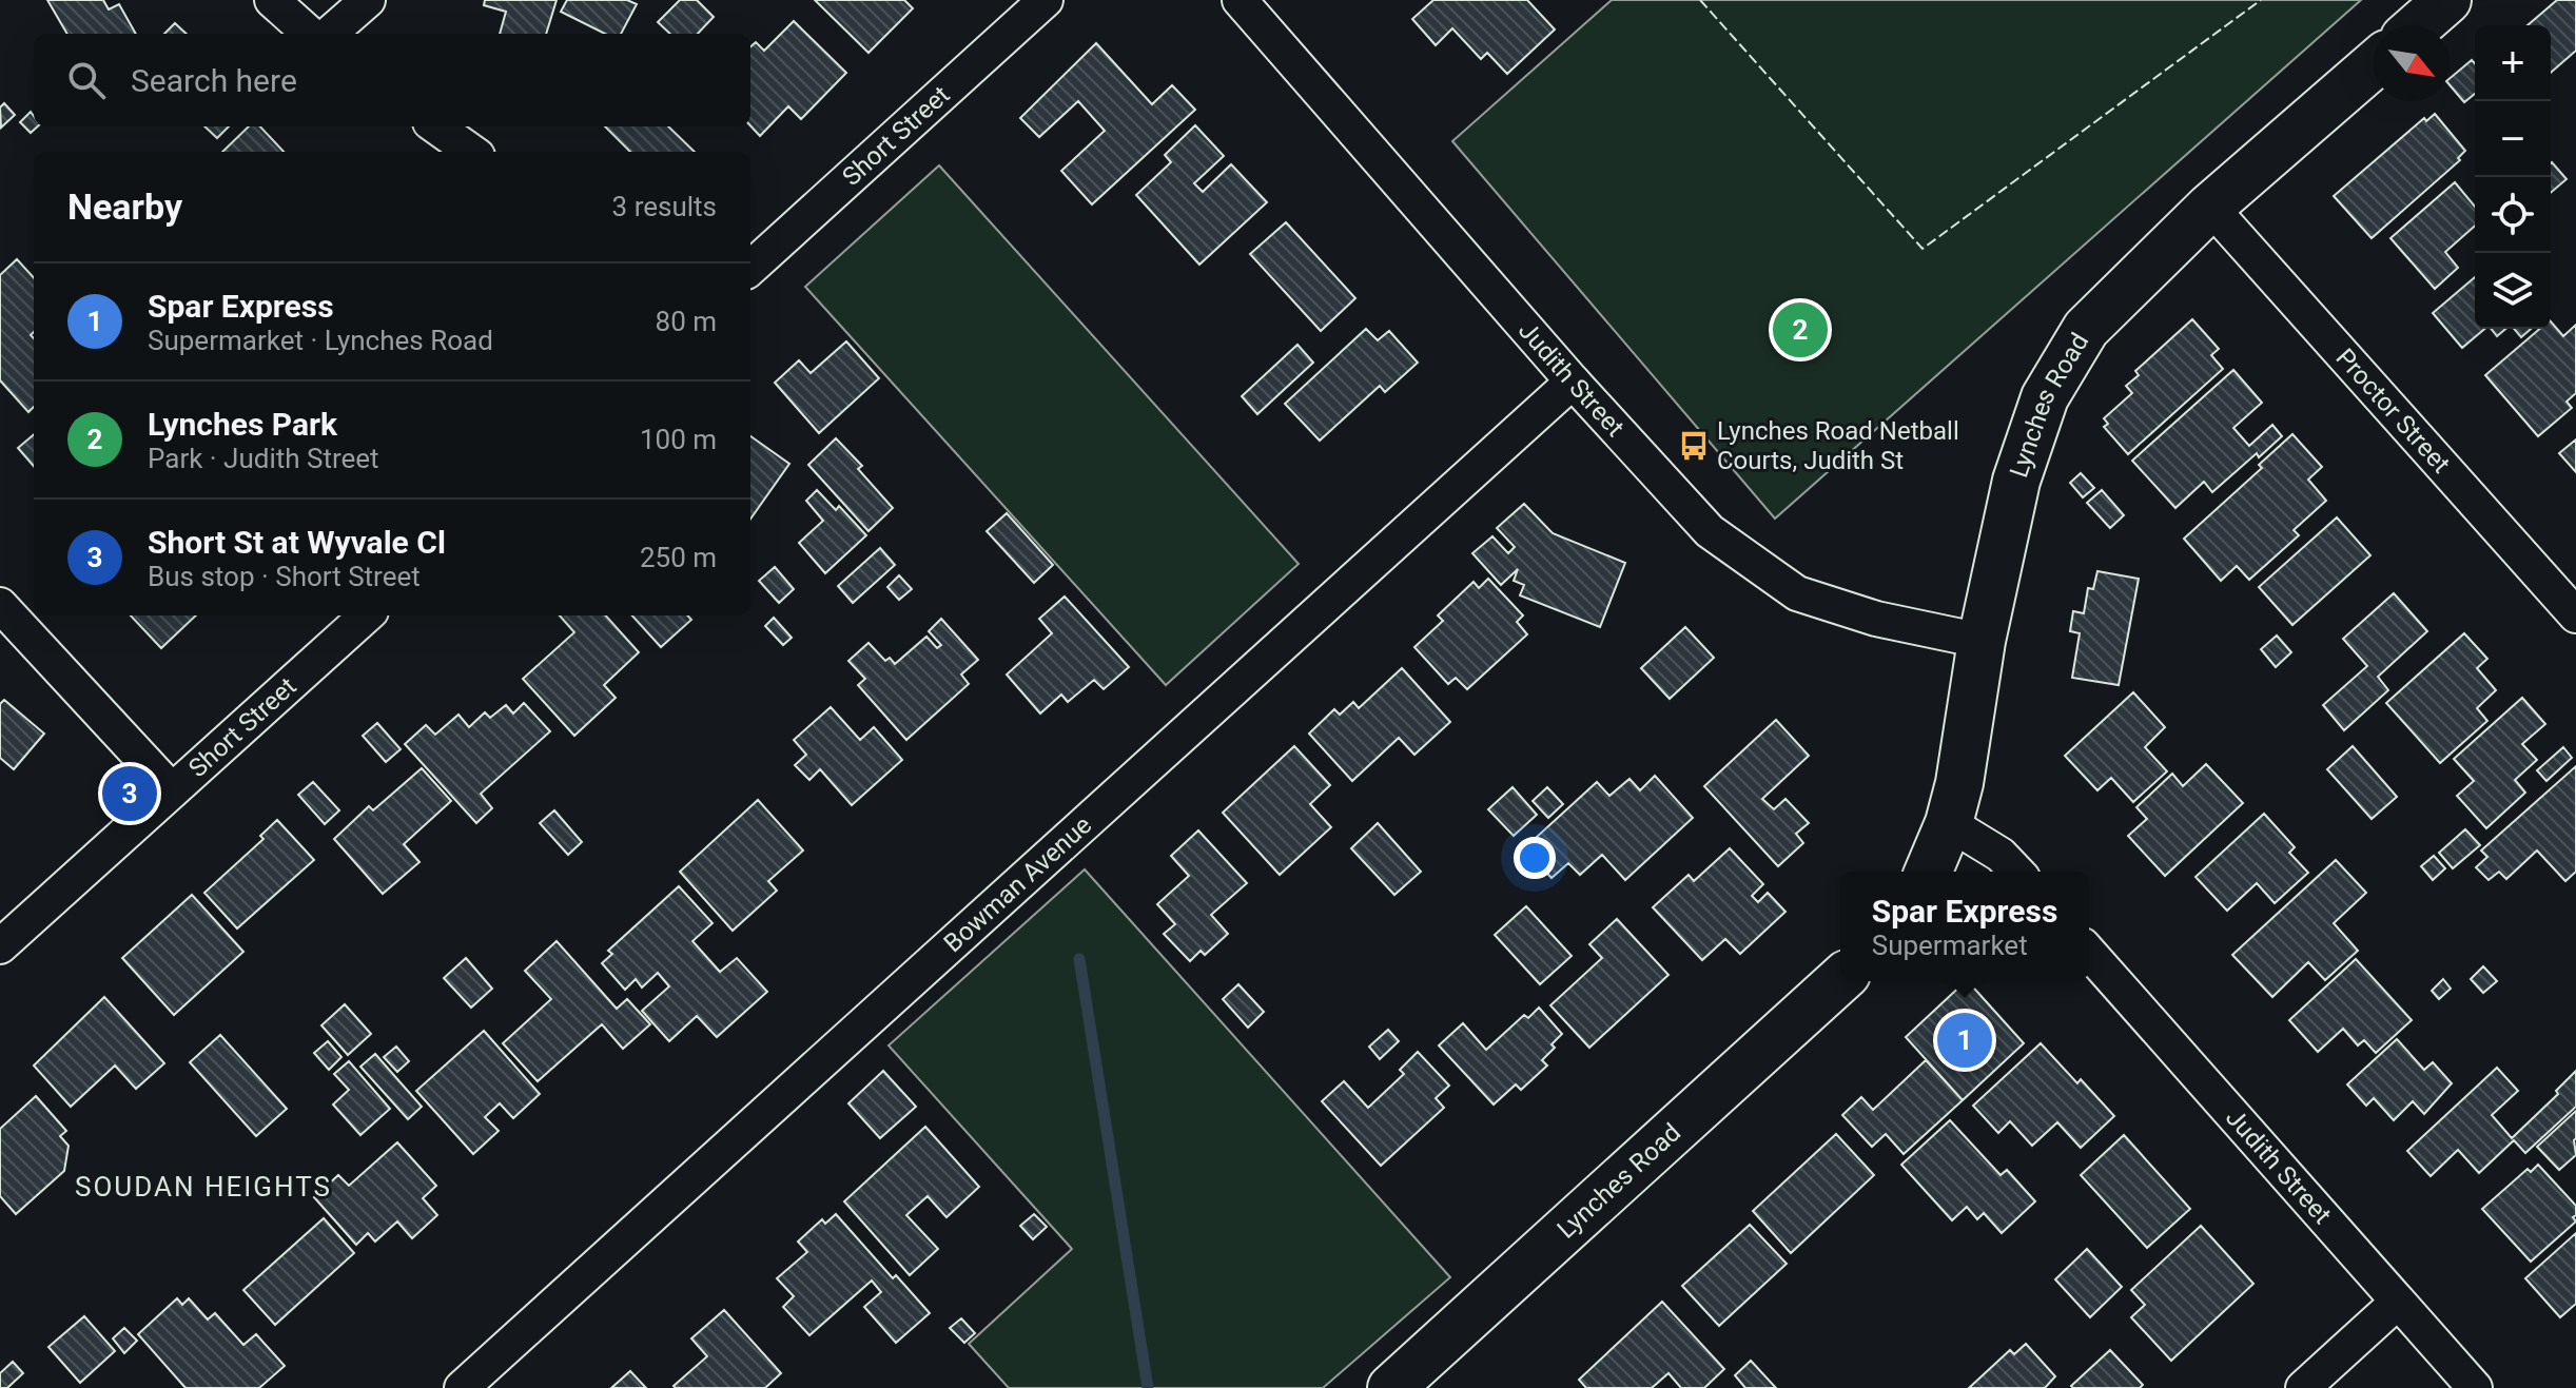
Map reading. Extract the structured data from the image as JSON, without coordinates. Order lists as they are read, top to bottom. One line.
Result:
{"streets":{"street":["Short Street","Judith Street","Lynches Road","Proctor Street","Bowman Avenue"]},"crossings":[["Judith Street","Lynches Road"],["Judith Street","Bowman Avenue"],["Lynches Road","Proctor Street"]],"districts":["SOUDAN HEIGHTS"],"places":{"bus stop":["Lynches Road Netball Courts, Judith St"]},"north":"bottom right","page":{"map_buttons":["+","−"],"search":"Search here","heading":["Nearby","3 results"],"list":[{"mark":"1","name":"Spar Express","note":"Supermarket · Lynches Road","value":"80 m"},{"mark":"2","name":"Lynches Park","note":"Park · Judith Street","value":"100 m"},{"mark":"3","name":"Short St at Wyvale Cl","note":"Bus stop · Short Street","value":"250 m"}],"pins":["2","3","1"],"popup":["Spar Express","Supermarket"]}}
